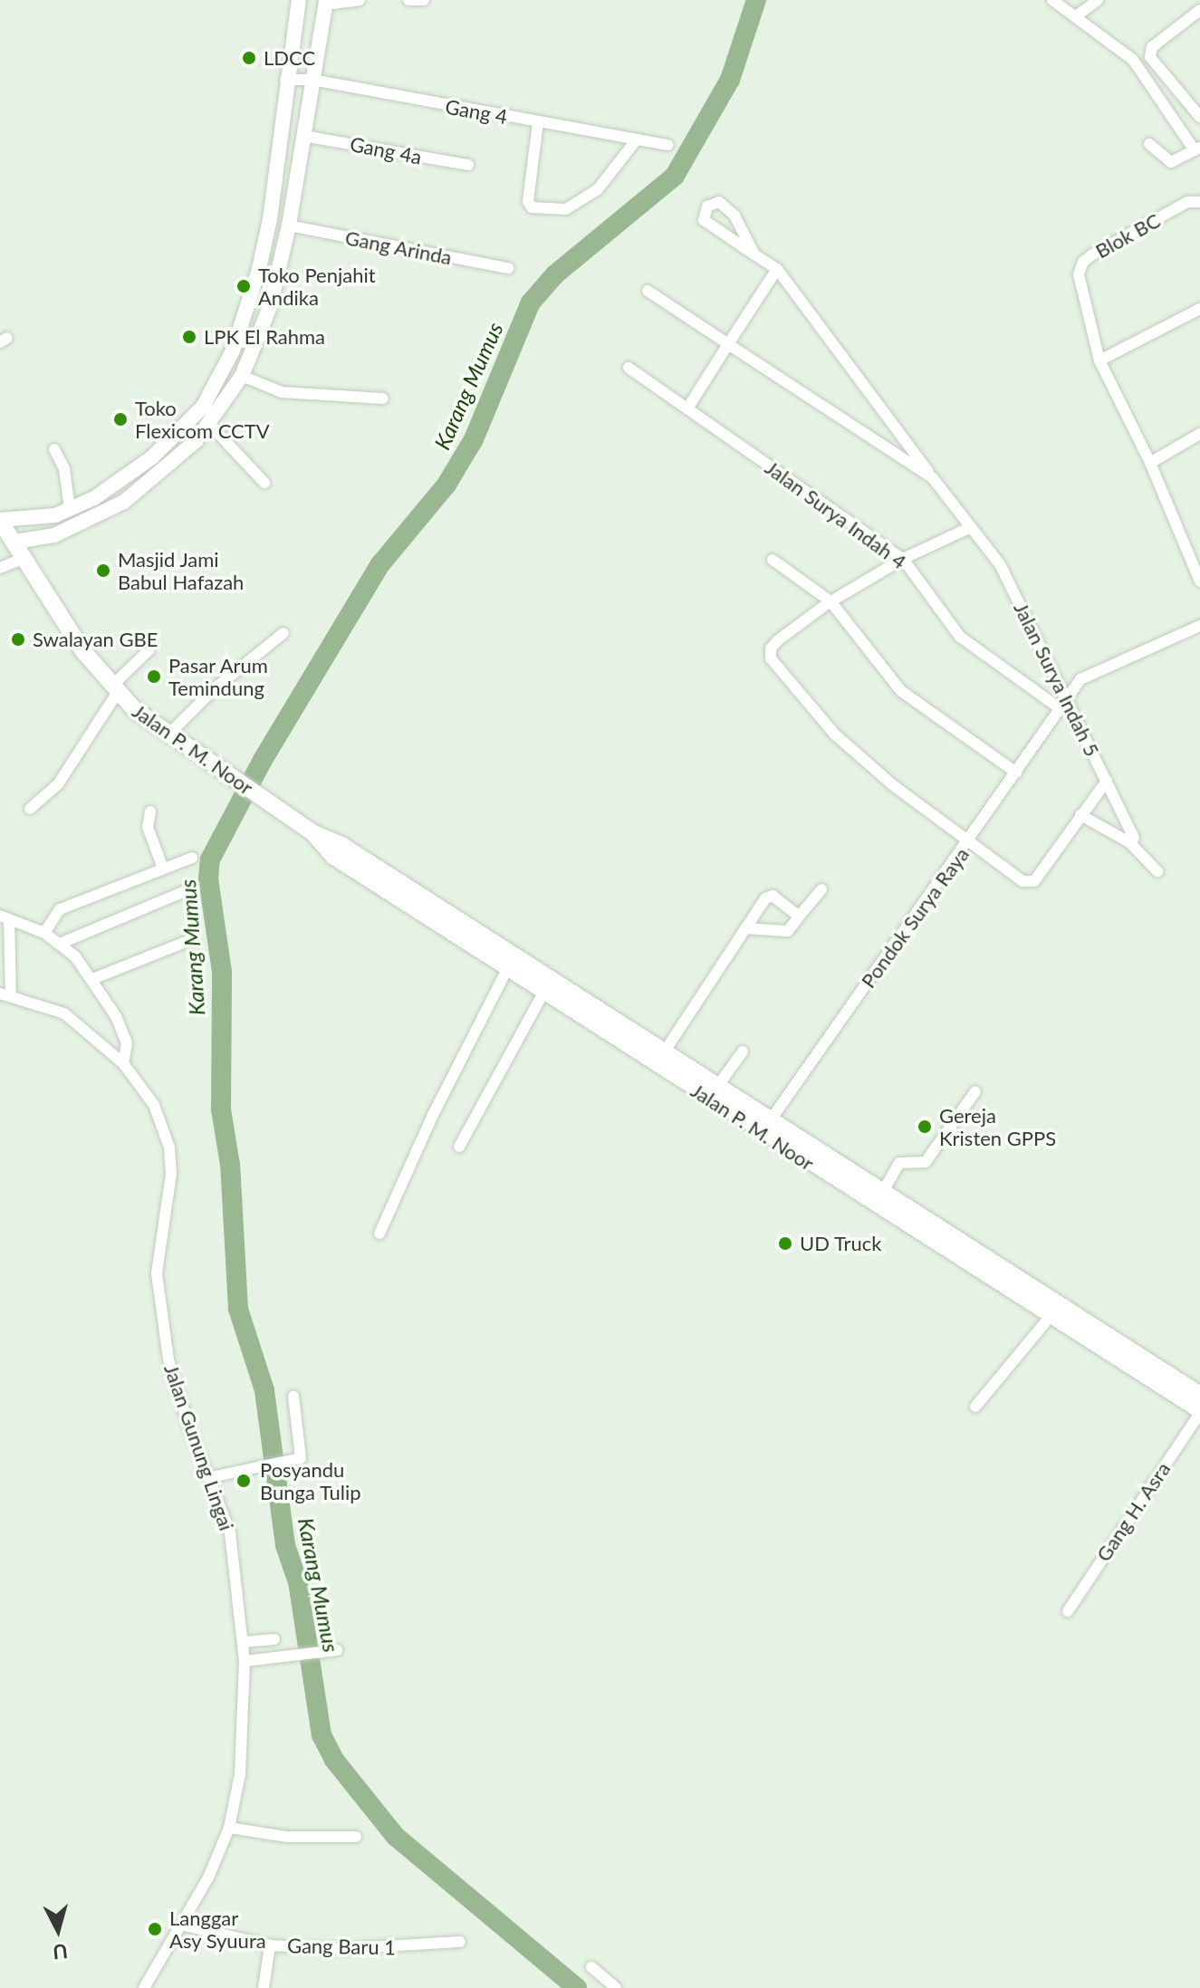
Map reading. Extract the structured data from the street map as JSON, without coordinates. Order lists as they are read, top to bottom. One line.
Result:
{"streets":{"highway":["Jalan P. M. Noor"],"street":["Gang 4","Gang 4a","Blok BC","Gang Arinda","Jalan Surya Indah 4","Jalan Surya Indah 5","Pondok Surya Raya","Jalan Gunung Lingai","Gang H. Asra","Gang Baru 1"]},"crossings":[["Jalan Surya Indah 4","Jalan Surya Indah 5"],["Jalan Surya Indah 4","Pondok Surya Raya"],["Jalan Surya Indah 5","Pondok Surya Raya"],["Jalan P. M. Noor","Pondok Surya Raya"],["Jalan P. M. Noor","Gang H. Asra"],["Jalan Gunung Lingai","Gang Baru 1"]],"water":["Karang Mumus"],"places":["LDCC","Toko Penjahit Andika","LPK El Rahma","Toko Flexicom CCTV","Masjid Jami Babul Hafazah","Swalayan GBE","Pasar Arum Temindung","Gereja Kristen GPPS","UD Truck","Posyandu Bunga Tulip","Langgar Asy Syuura"],"north":"bottom"}
